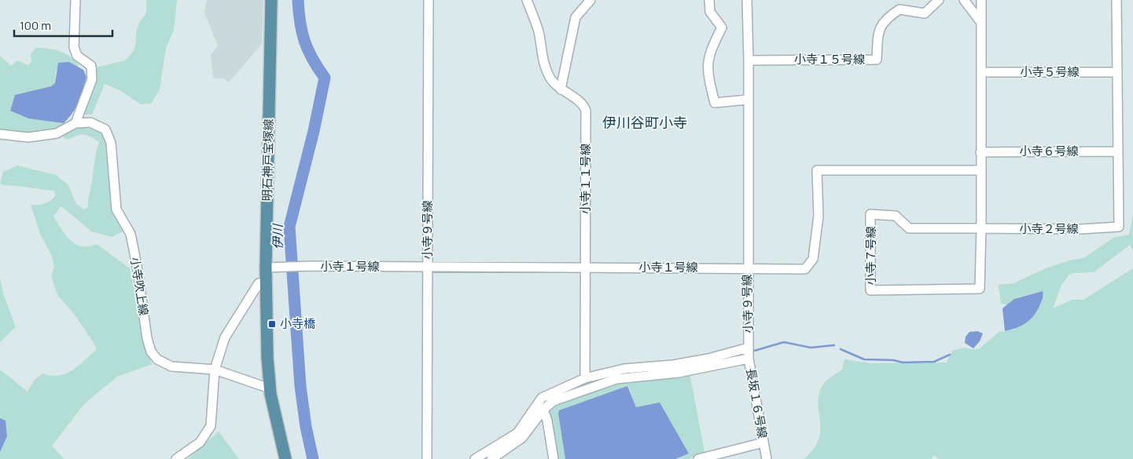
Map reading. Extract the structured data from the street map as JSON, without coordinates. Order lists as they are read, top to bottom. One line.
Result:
{"streets":{"main road":["明石神戸宝塚線"],"street":["小寺１５号線","小寺５号線","小寺６号線","小寺１１号線","小寺２号線","小寺９号線","小寺７号線","小寺１号線","小寺吹上線","長坂１６号線"]},"crossings":[["小寺１５号線","小寺９号線"],["小寺５号線","小寺２号線"],["小寺６号線","小寺２号線"],["明石神戸宝塚線","小寺１号線"],["明石神戸宝塚線","小寺吹上線"],["小寺１１号線","小寺９号線"],["小寺１１号線","小寺１号線"],["小寺２号線","小寺７号線"],["小寺９号線","小寺１号線"],["小寺９号線","長坂１６号線"]],"districts":["伊川谷町小寺"],"water":["伊川"],"places":{"transit":["小寺橋"]},"scale_bar":"100 m"}
